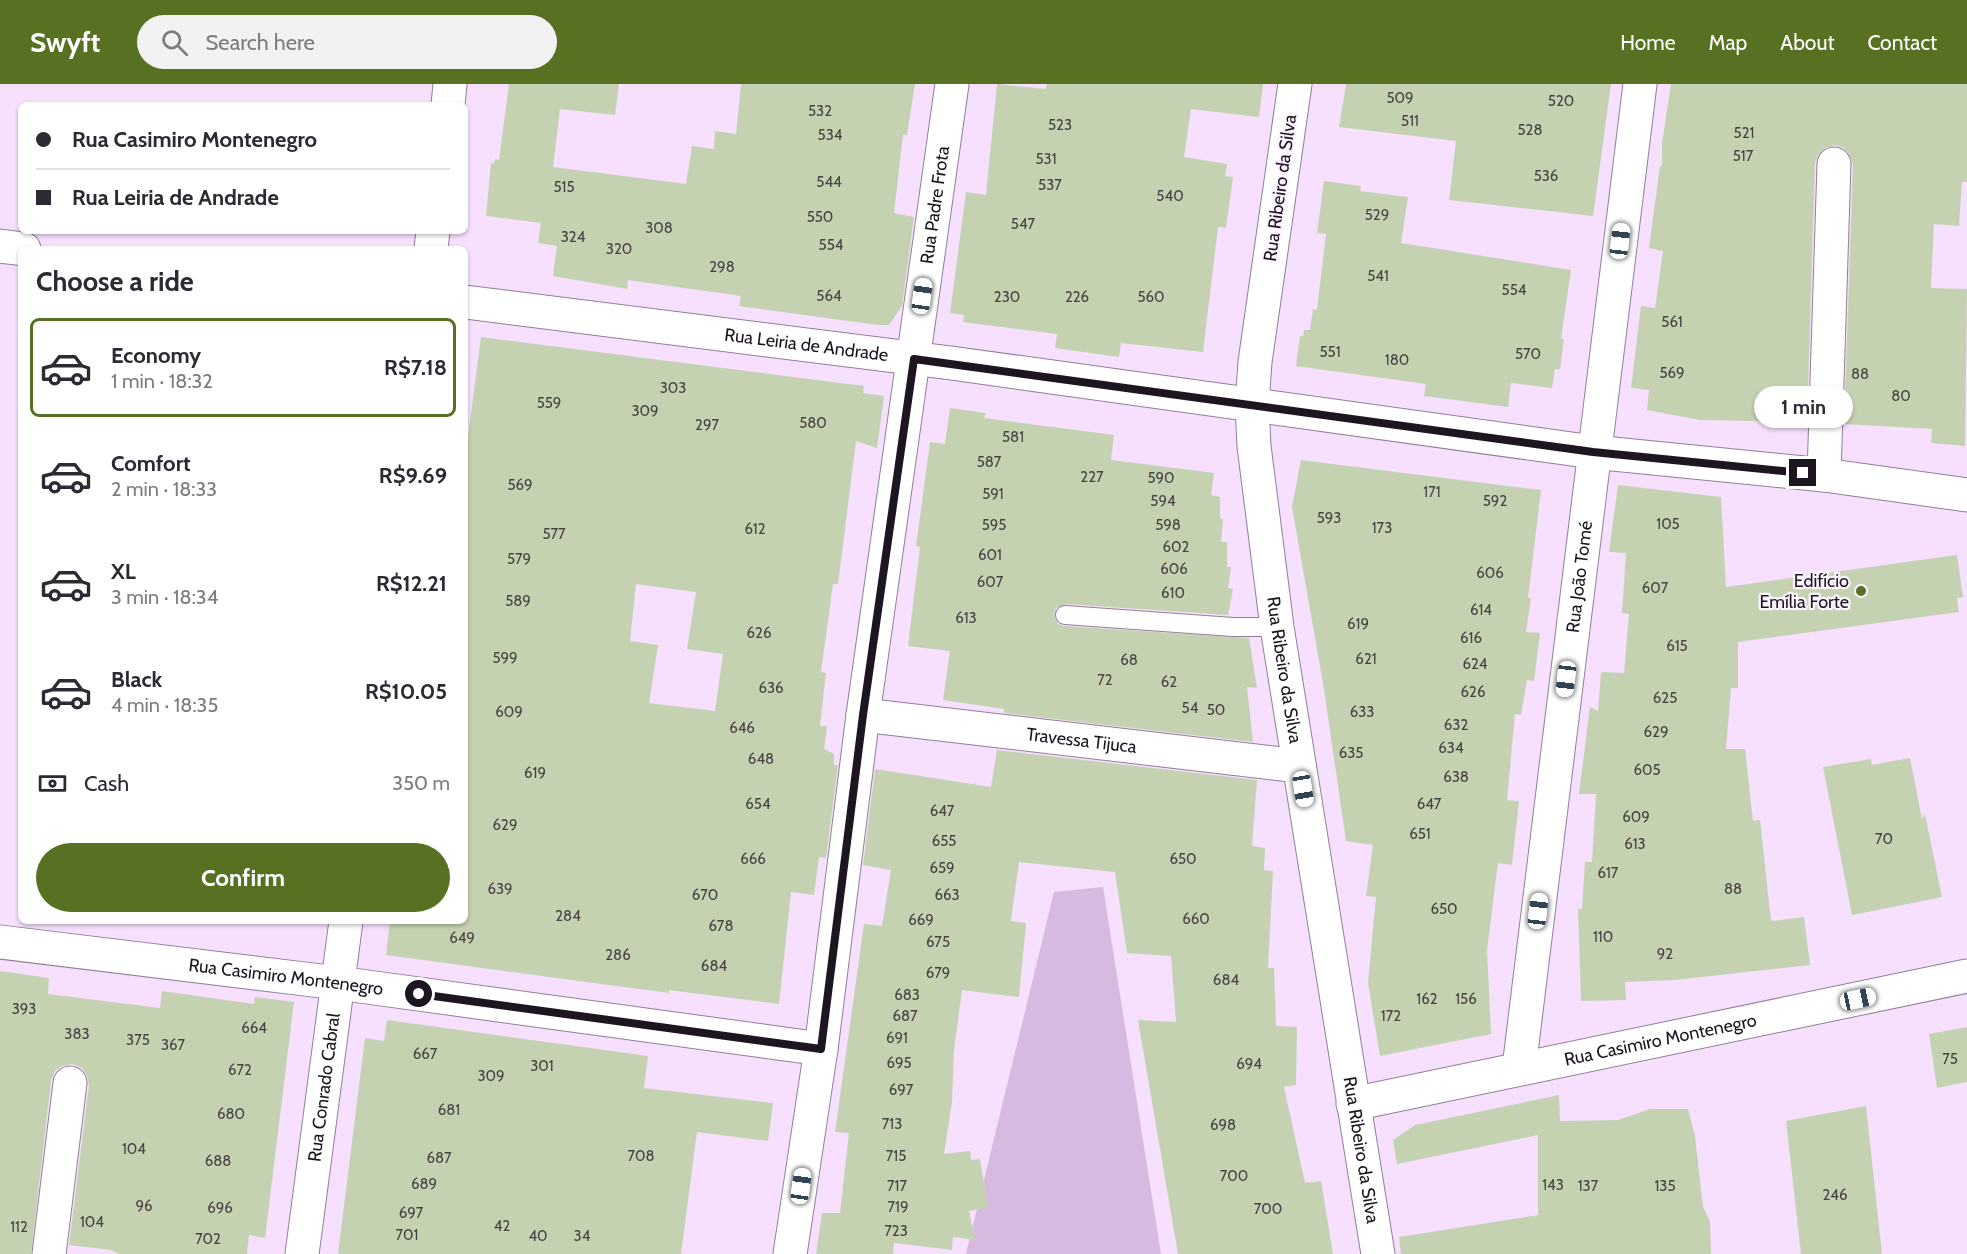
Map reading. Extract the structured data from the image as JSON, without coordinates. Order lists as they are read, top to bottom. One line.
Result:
{"streets":{"street":["Rua Ribeiro da Silva","Rua Padre Frota","Rua Leiria de Andrade","Rua João Tomé","Travessa Tijuca","Rua Casimiro Montenegro","Rua Conrado Cabral"]},"crossings":[["Rua Ribeiro da Silva","Rua Leiria de Andrade"],["Rua Ribeiro da Silva","Travessa Tijuca"],["Rua Ribeiro da Silva","Rua Casimiro Montenegro"],["Rua Padre Frota","Rua Leiria de Andrade"],["Rua Padre Frota","Travessa Tijuca"],["Rua Padre Frota","Rua Casimiro Montenegro"],["Rua Leiria de Andrade","Rua João Tomé"],["Rua João Tomé","Rua Casimiro Montenegro"],["Rua Casimiro Montenegro","Rua Conrado Cabral"]],"places":["Edifício Emília Forte"],"house_numbers":["509","520","532","511","523","528","521","534","517","531","536","544","537","515","540","529","550","547","308","324","554","320","298","541","554","564","230","226","560","561","551","570","180","569","88","303","80","559","309","580","297","581","587","227","590","569","171","591","594","592","593","105","595","598","173","612","577","602","601","579","606","606","607","607","610","589","614","613","619","626","616","615","599","621","68","624","72","62","636","626","625","54","50","609","633","632","646","629","634","635","648","605","619","638","654","647","647","609","629","651","70","655","613","666","650","659","617","639","88","670","663","650","284","660","669","678","110","649","675","92","286","684","679","684","683","162","156","393","687","172","664","383","691","375","367","667","75","695","694","301","672","309","697","681","680","713","698","104","708","715","687","688","700","689","143","717","137","135","246","96","719","696","700","697","104","42","112","723","701","40","34","702"],"page":{"header":"Swyft","search":"Search here","nav":["Home","Map","About","Contact"],"banner":["Rua Casimiro Montenegro","Rua Leiria de Andrade"],"heading":"Choose a ride","list":[{"name":"Economy","note":"1 min · 18:32","value":"R$7.18"},{"name":"Comfort","note":"2 min · 18:33","value":"R$9.69"},{"name":"XL","note":"3 min · 18:34","value":"R$12.21"},{"name":"Black","note":"4 min · 18:35","value":"R$10.05"}],"bubble":"1 min","pay":["Cash","350 m"],"buttons":"Confirm"}}
